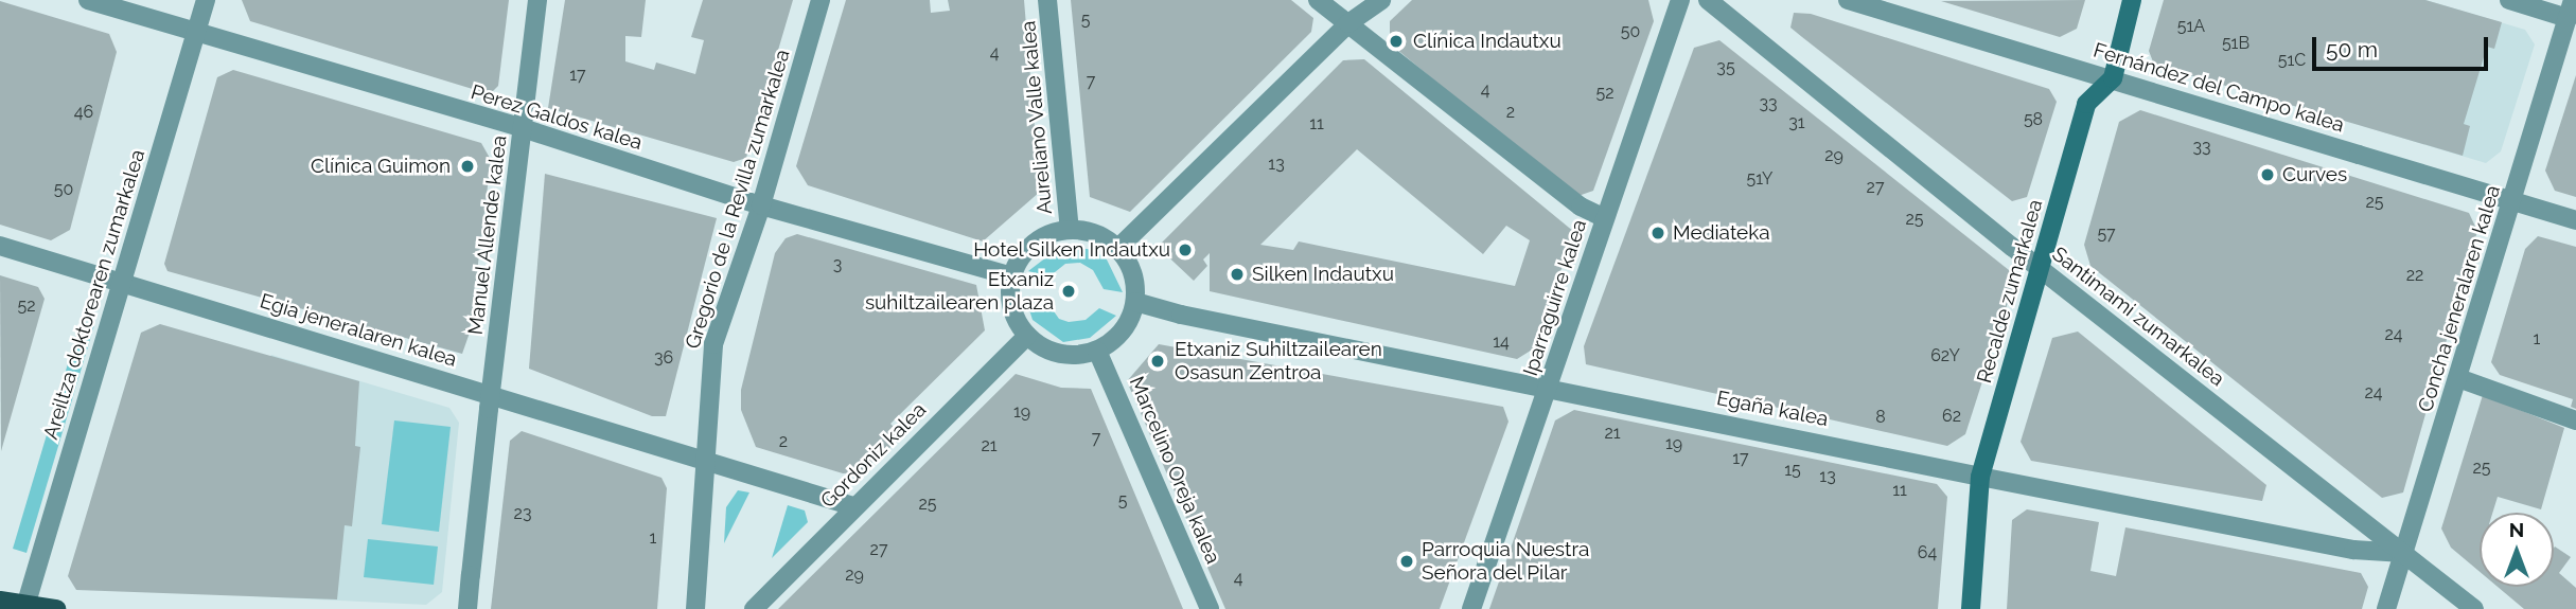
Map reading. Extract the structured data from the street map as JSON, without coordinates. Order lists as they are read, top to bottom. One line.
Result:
{"streets":{"main road":["Recalde zumarkalea"],"street":["Fernández del Campo kalea","Perez Galdos kalea","Aureliano Valle kalea","Gregorio de la Revilla zumarkalea","Manuel Allende kalea","Areiltza doktorearen zumarkalea","Iparraguirre kalea","Concha jeneralaren kalea","Santimami zumarkalea","Egia jeneralaren kalea","Egaña kalea","Gordoniz kalea","Marcelino Oreja kalea"]},"crossings":[["Fernández del Campo kalea","Recalde zumarkalea"],["Fernández del Campo kalea","Concha jeneralaren kalea"],["Perez Galdos kalea","Aureliano Valle kalea"],["Perez Galdos kalea","Gregorio de la Revilla zumarkalea"],["Perez Galdos kalea","Manuel Allende kalea"],["Perez Galdos kalea","Areiltza doktorearen zumarkalea"],["Perez Galdos kalea","Egaña kalea"],["Perez Galdos kalea","Gordoniz kalea"],["Perez Galdos kalea","Marcelino Oreja kalea"],["Aureliano Valle kalea","Egaña kalea"],["Aureliano Valle kalea","Gordoniz kalea"],["Aureliano Valle kalea","Marcelino Oreja kalea"],["Gregorio de la Revilla zumarkalea","Egia jeneralaren kalea"],["Manuel Allende kalea","Egia jeneralaren kalea"],["Recalde zumarkalea","Santimami zumarkalea"],["Recalde zumarkalea","Egaña kalea"],["Areiltza doktorearen zumarkalea","Egia jeneralaren kalea"],["Iparraguirre kalea","Egaña kalea"],["Concha jeneralaren kalea","Santimami zumarkalea"],["Concha jeneralaren kalea","Egaña kalea"],["Santimami zumarkalea","Egaña kalea"],["Egia jeneralaren kalea","Gordoniz kalea"],["Egaña kalea","Gordoniz kalea"],["Egaña kalea","Marcelino Oreja kalea"],["Gordoniz kalea","Marcelino Oreja kalea"]],"places":["Clínica Indautxu","Clínica Guimon","Curves","Mediateka","Hotel Silken Indautxu","Silken Indautxu","Etxaniz suhiltzailearen plaza","Etxaniz Suhiltzailearen Osasun Zentroa","Parroquia Nuestra Señora del Pilar"],"house_numbers":["5","51A","50","51B","4","51C","35","17","7","4","52","33","46","2","58","31","11","33","29","13","51Y","27","50","25","25","57","3","22","52","24","1","14","62Y","36","24","19","62","8","21","7","2","19","21","17","25","15","13","11","5","25","23","1","27","64","29","4"],"scale_bar":"50 m","north":"top"}
